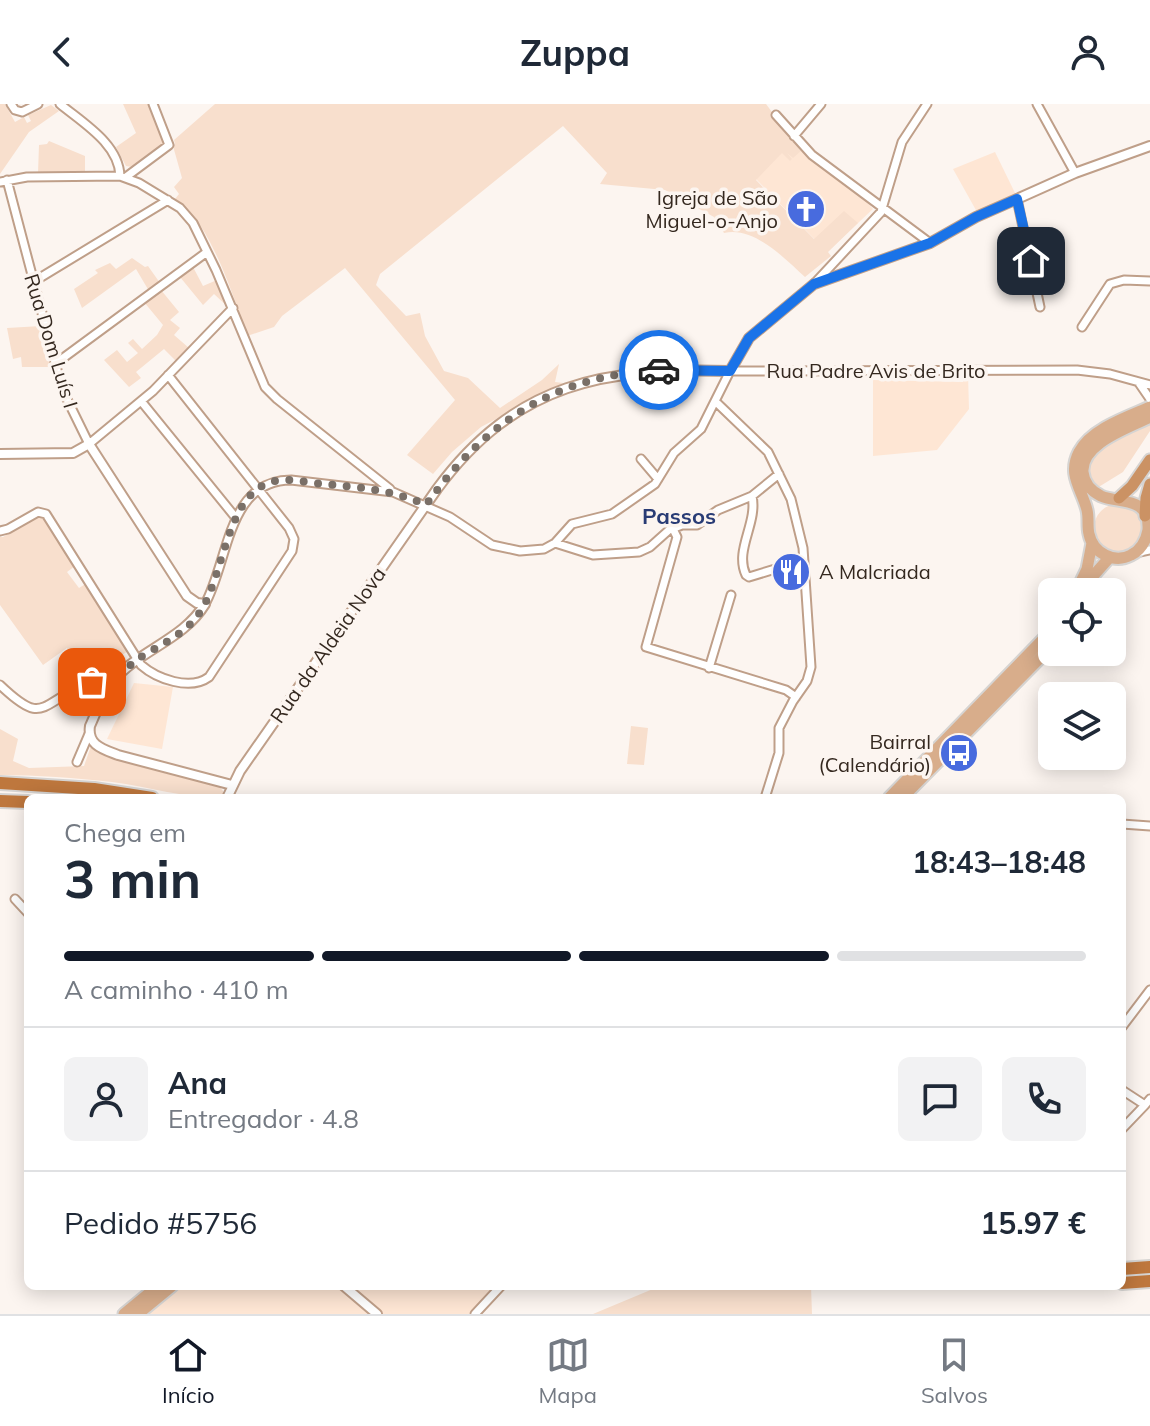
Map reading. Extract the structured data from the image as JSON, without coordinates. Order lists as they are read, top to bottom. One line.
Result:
{"streets":{"street":["Rua Dom Luís I","Rua Padre Avis de Brito","Rua da Aldeia Nova"]},"crossings":[["Rua Padre Avis de Brito","Rua da Aldeia Nova"]],"districts":["Passos"],"places":{"church":["Igreja de São Miguel-o-Anjo"],"restaurant":["A Malcriada"],"bus stop":["Bairral (Calendário)"]},"page":{"header":"Zuppa","heading":["3 min","Chega em","18:43–18:48"],"panel":["Ana","Entregador · 4.8","Pedido #5756","15.97 €"],"bar":"A caminho · 410 m","tabs":["Início","Mapa","Salvos"]}}
